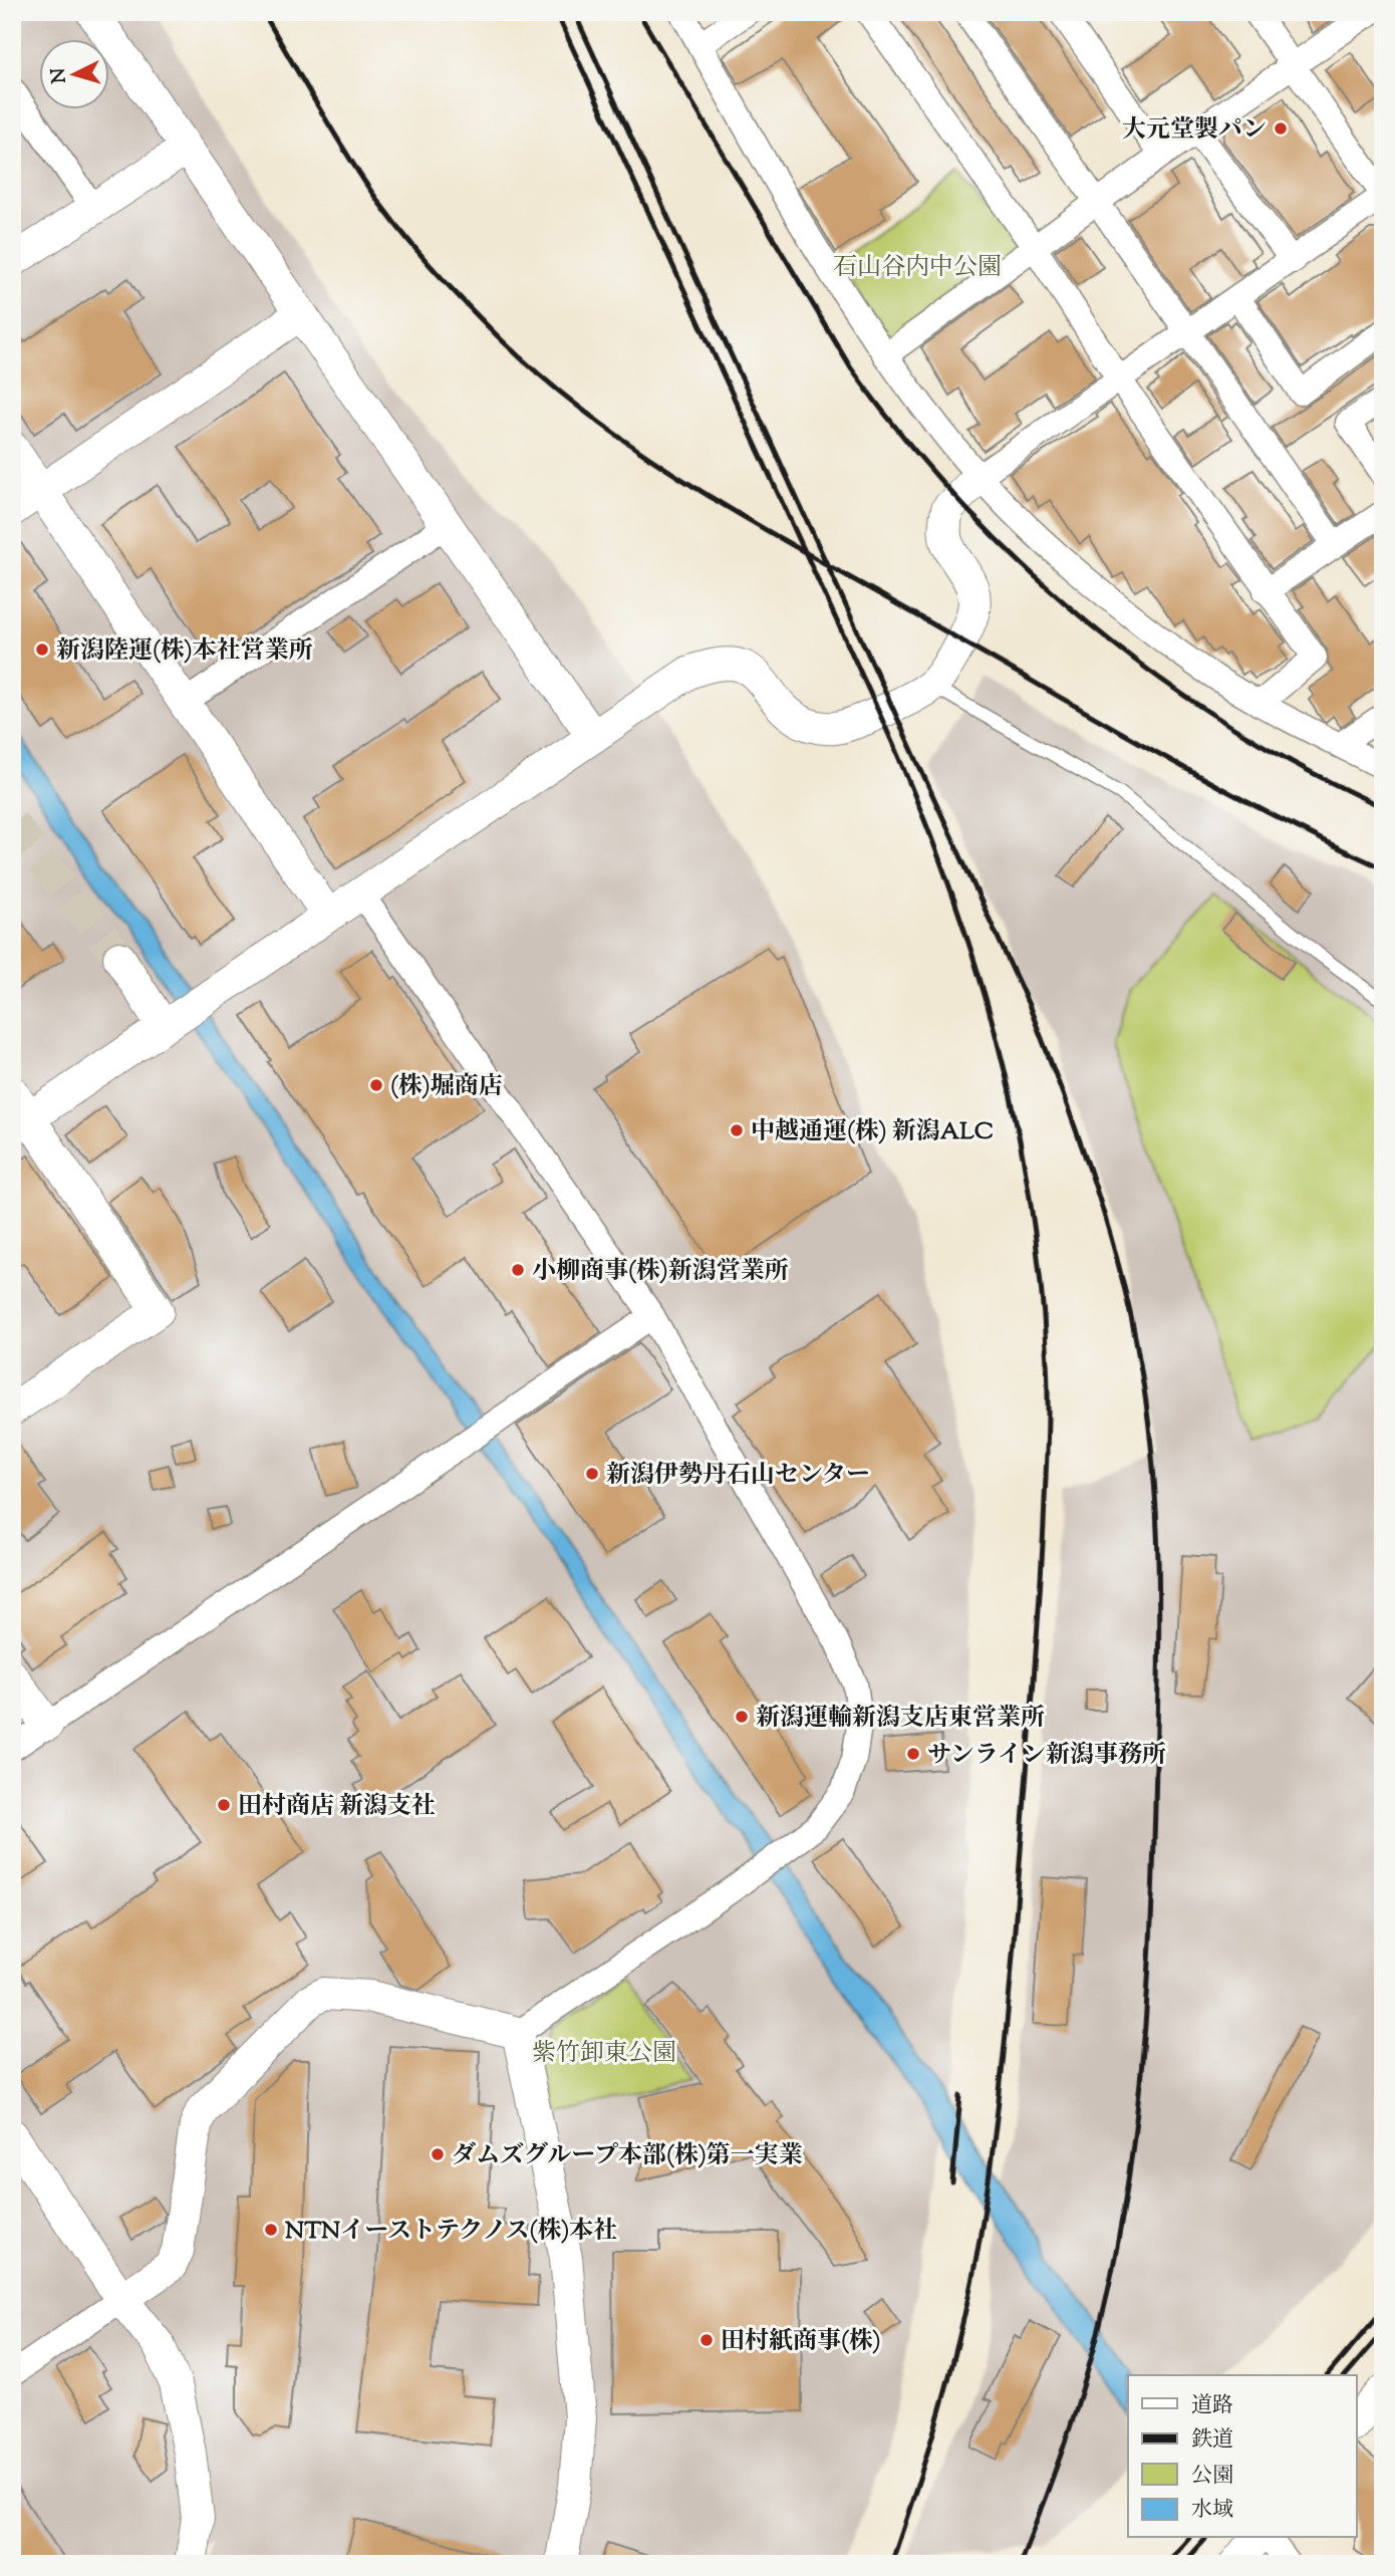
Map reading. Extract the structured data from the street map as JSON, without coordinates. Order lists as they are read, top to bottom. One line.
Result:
{"parks":["石山谷内中公園","紫竹卸東公園"],"places":["大元堂製パン","新潟陸運(株)本社営業所","(株)堀商店","中越通運(株) 新潟ALC","小柳商事(株)新潟営業所","新潟伊勢丹石山センター","新潟運輸新潟支店東営業所","サンライン新潟事務所","田村商店 新潟支社","ダムズグループ本部(株)第一実業","NTNイーストテクノス(株)本社","田村紙商事(株)"],"legend":["道路","鉄道","公園","水域"],"north":"left"}
